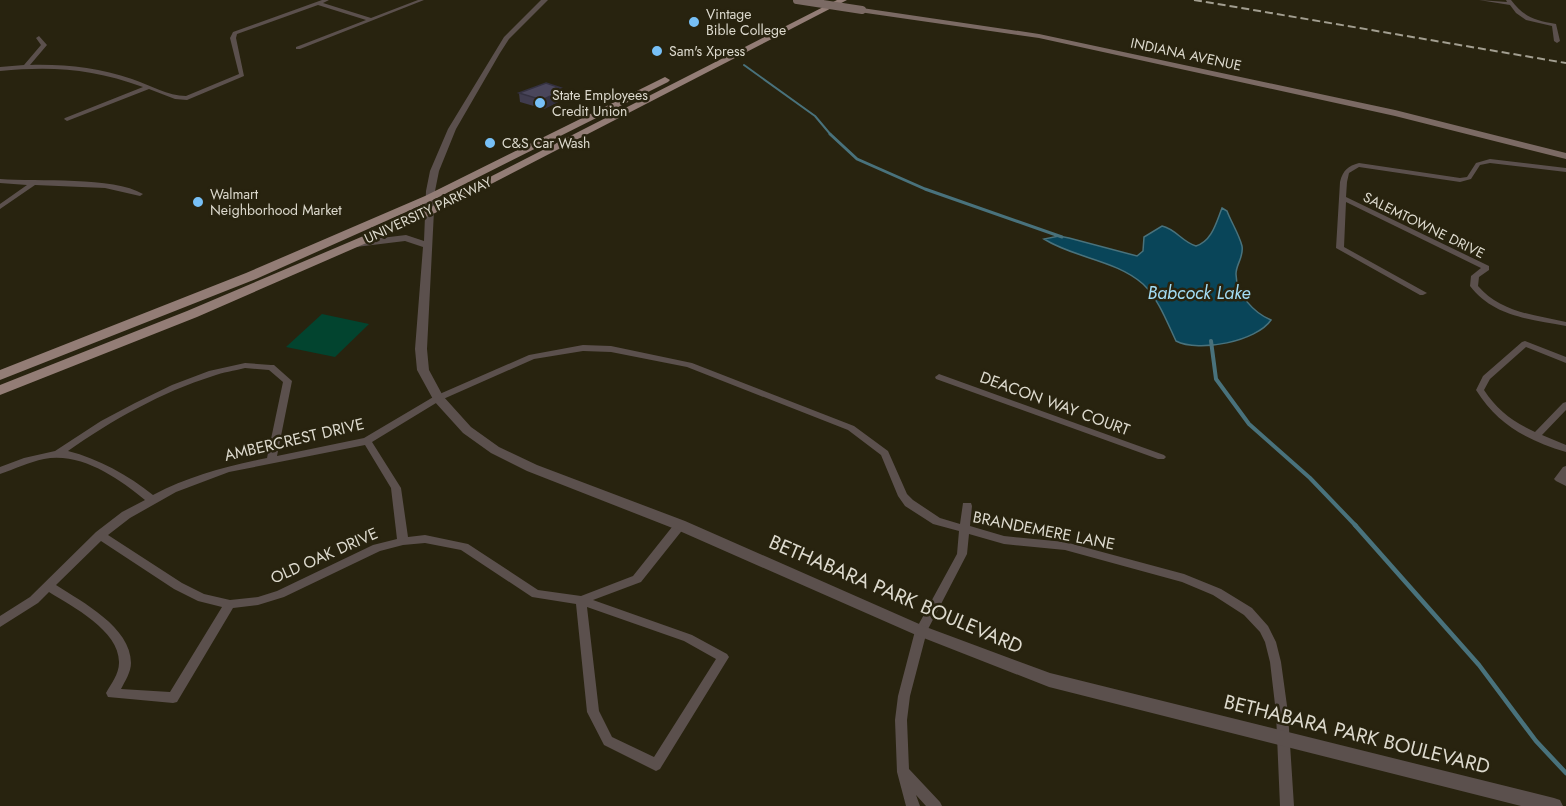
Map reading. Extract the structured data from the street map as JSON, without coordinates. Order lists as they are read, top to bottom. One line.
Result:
{"streets":{"main road":["INDIANA AVENUE","UNIVERSITY PARKWAY"],"street":["SALEMTOWNE DRIVE","DEACON WAY COURT","AMBERCREST DRIVE","BRANDEMERE LANE","OLD OAK DRIVE","BETHABARA PARK BOULEVARD"]},"crossings":[["UNIVERSITY PARKWAY","BETHABARA PARK BOULEVARD"],["AMBERCREST DRIVE","BRANDEMERE LANE"],["AMBERCREST DRIVE","OLD OAK DRIVE"],["AMBERCREST DRIVE","BETHABARA PARK BOULEVARD"],["BRANDEMERE LANE","BETHABARA PARK BOULEVARD"],["OLD OAK DRIVE","BETHABARA PARK BOULEVARD"]],"water":["Babcock Lake"],"places":["Vintage Bible College","Sam's Xpress","State Employees Credit Union","C&S Car Wash","Walmart Neighborhood Market"]}
